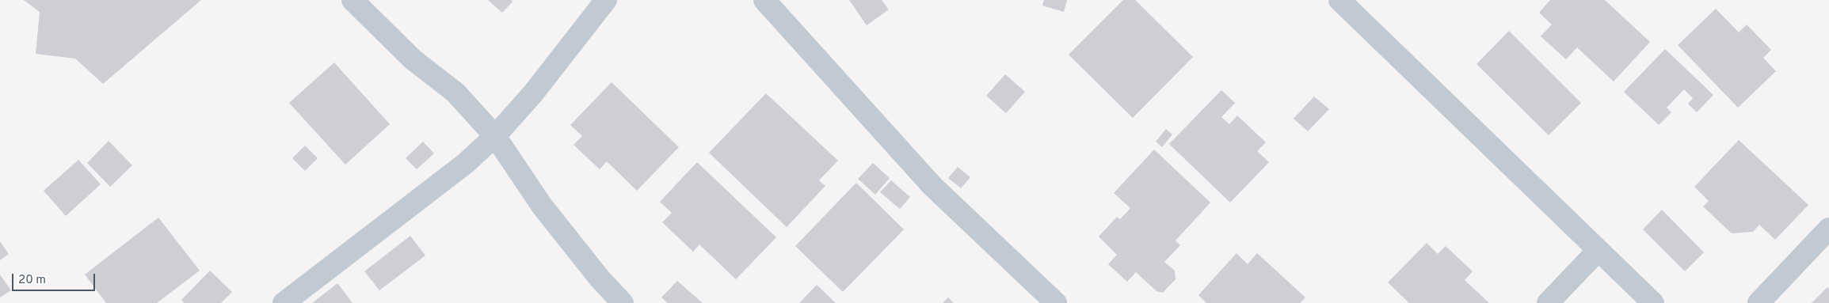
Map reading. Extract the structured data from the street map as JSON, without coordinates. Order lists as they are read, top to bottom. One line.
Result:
{"scale_bar":"20 m"}
